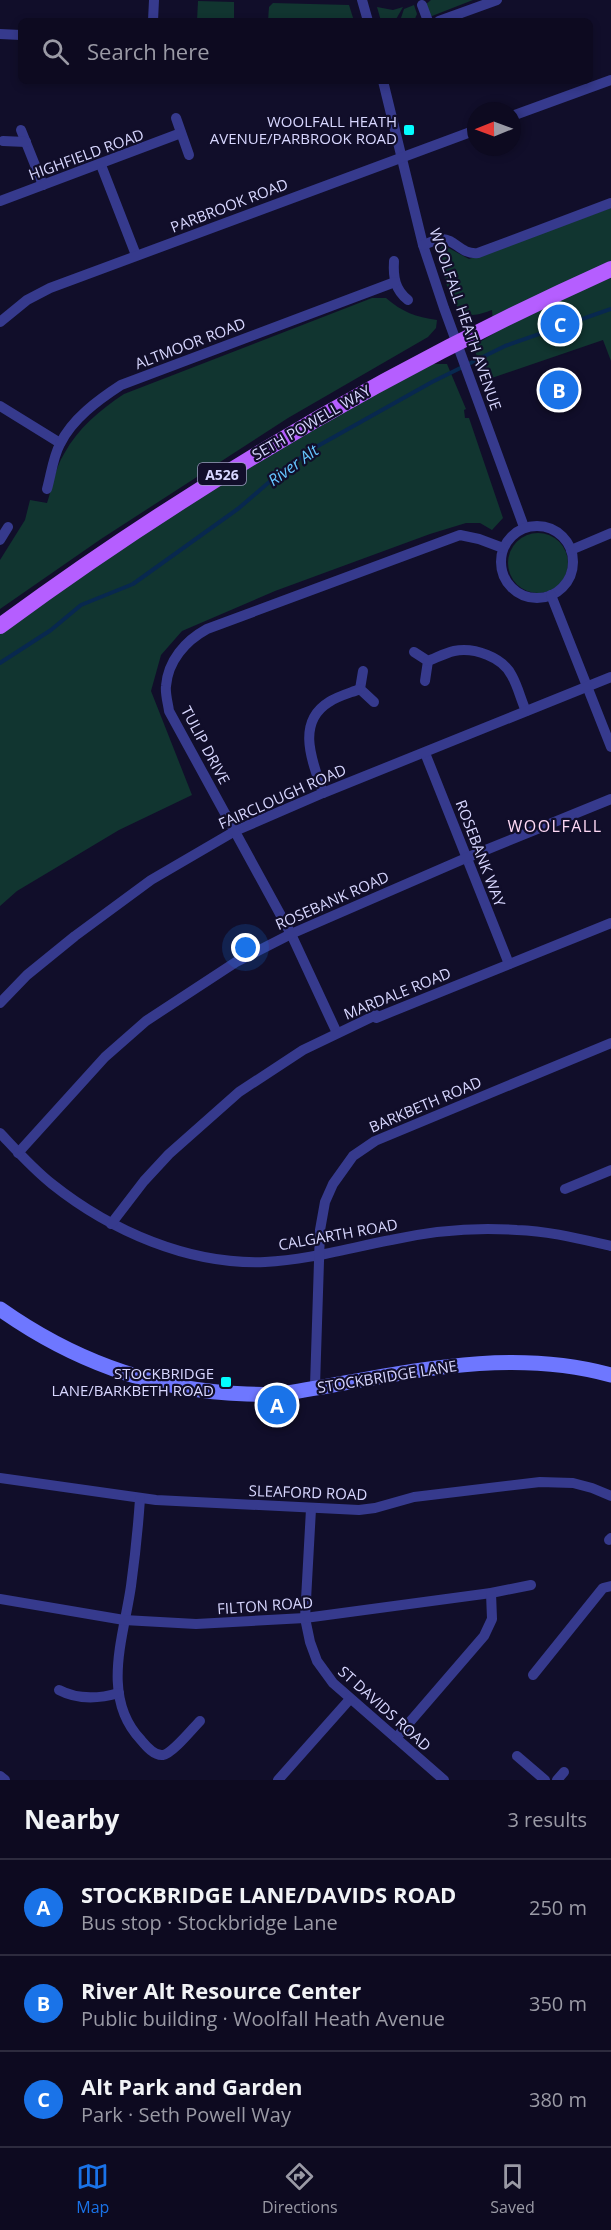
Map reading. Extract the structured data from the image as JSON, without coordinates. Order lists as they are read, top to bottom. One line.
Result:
{"streets":{"main road":["SETH POWELL WAY","A526","STOCKBRIDGE LANE"],"street":["HIGHFIELD ROAD","PARBROOK ROAD","WOOLFALL HEATH AVENUE","ALTMOOR ROAD","TULIP DRIVE","FAIRCLOUGH ROAD","ROSEBANK WAY","ROSEBANK ROAD","MARDALE ROAD","BARKBETH ROAD","CALGARTH ROAD","SLEAFORD ROAD","FILTON ROAD","ST DAVIDS ROAD"]},"crossings":[["PARBROOK ROAD","WOOLFALL HEATH AVENUE"],["WOOLFALL HEATH AVENUE","SETH POWELL WAY"],["WOOLFALL HEATH AVENUE","TULIP DRIVE"],["TULIP DRIVE","FAIRCLOUGH ROAD"],["TULIP DRIVE","ROSEBANK ROAD"],["TULIP DRIVE","MARDALE ROAD"],["FAIRCLOUGH ROAD","ROSEBANK WAY"],["ROSEBANK WAY","ROSEBANK ROAD"],["ROSEBANK WAY","MARDALE ROAD"],["ROSEBANK ROAD","CALGARTH ROAD"],["MARDALE ROAD","CALGARTH ROAD"],["BARKBETH ROAD","CALGARTH ROAD"],["BARKBETH ROAD","STOCKBRIDGE LANE"],["SLEAFORD ROAD","ST DAVIDS ROAD"],["FILTON ROAD","ST DAVIDS ROAD"]],"districts":["WOOLFALL"],"water":["River Alt"],"places":{"transit":["WOOLFALL HEATH AVENUE/PARBROOK ROAD","STOCKBRIDGE LANE/BARKBETH ROAD"]},"north":"left","page":{"search":"Search here","pins":["C","B","A"],"heading":["Nearby","3 results"],"list":[{"mark":"A","name":"STOCKBRIDGE LANE/DAVIDS ROAD","note":"Bus stop · Stockbridge Lane","value":"250 m"},{"mark":"B","name":"River Alt Resource Center","note":"Public building · Woolfall Heath Avenue","value":"350 m"},{"mark":"C","name":"Alt Park and Garden","note":"Park · Seth Powell Way","value":"380 m"}],"nav":["Map","Directions","Saved"]}}
